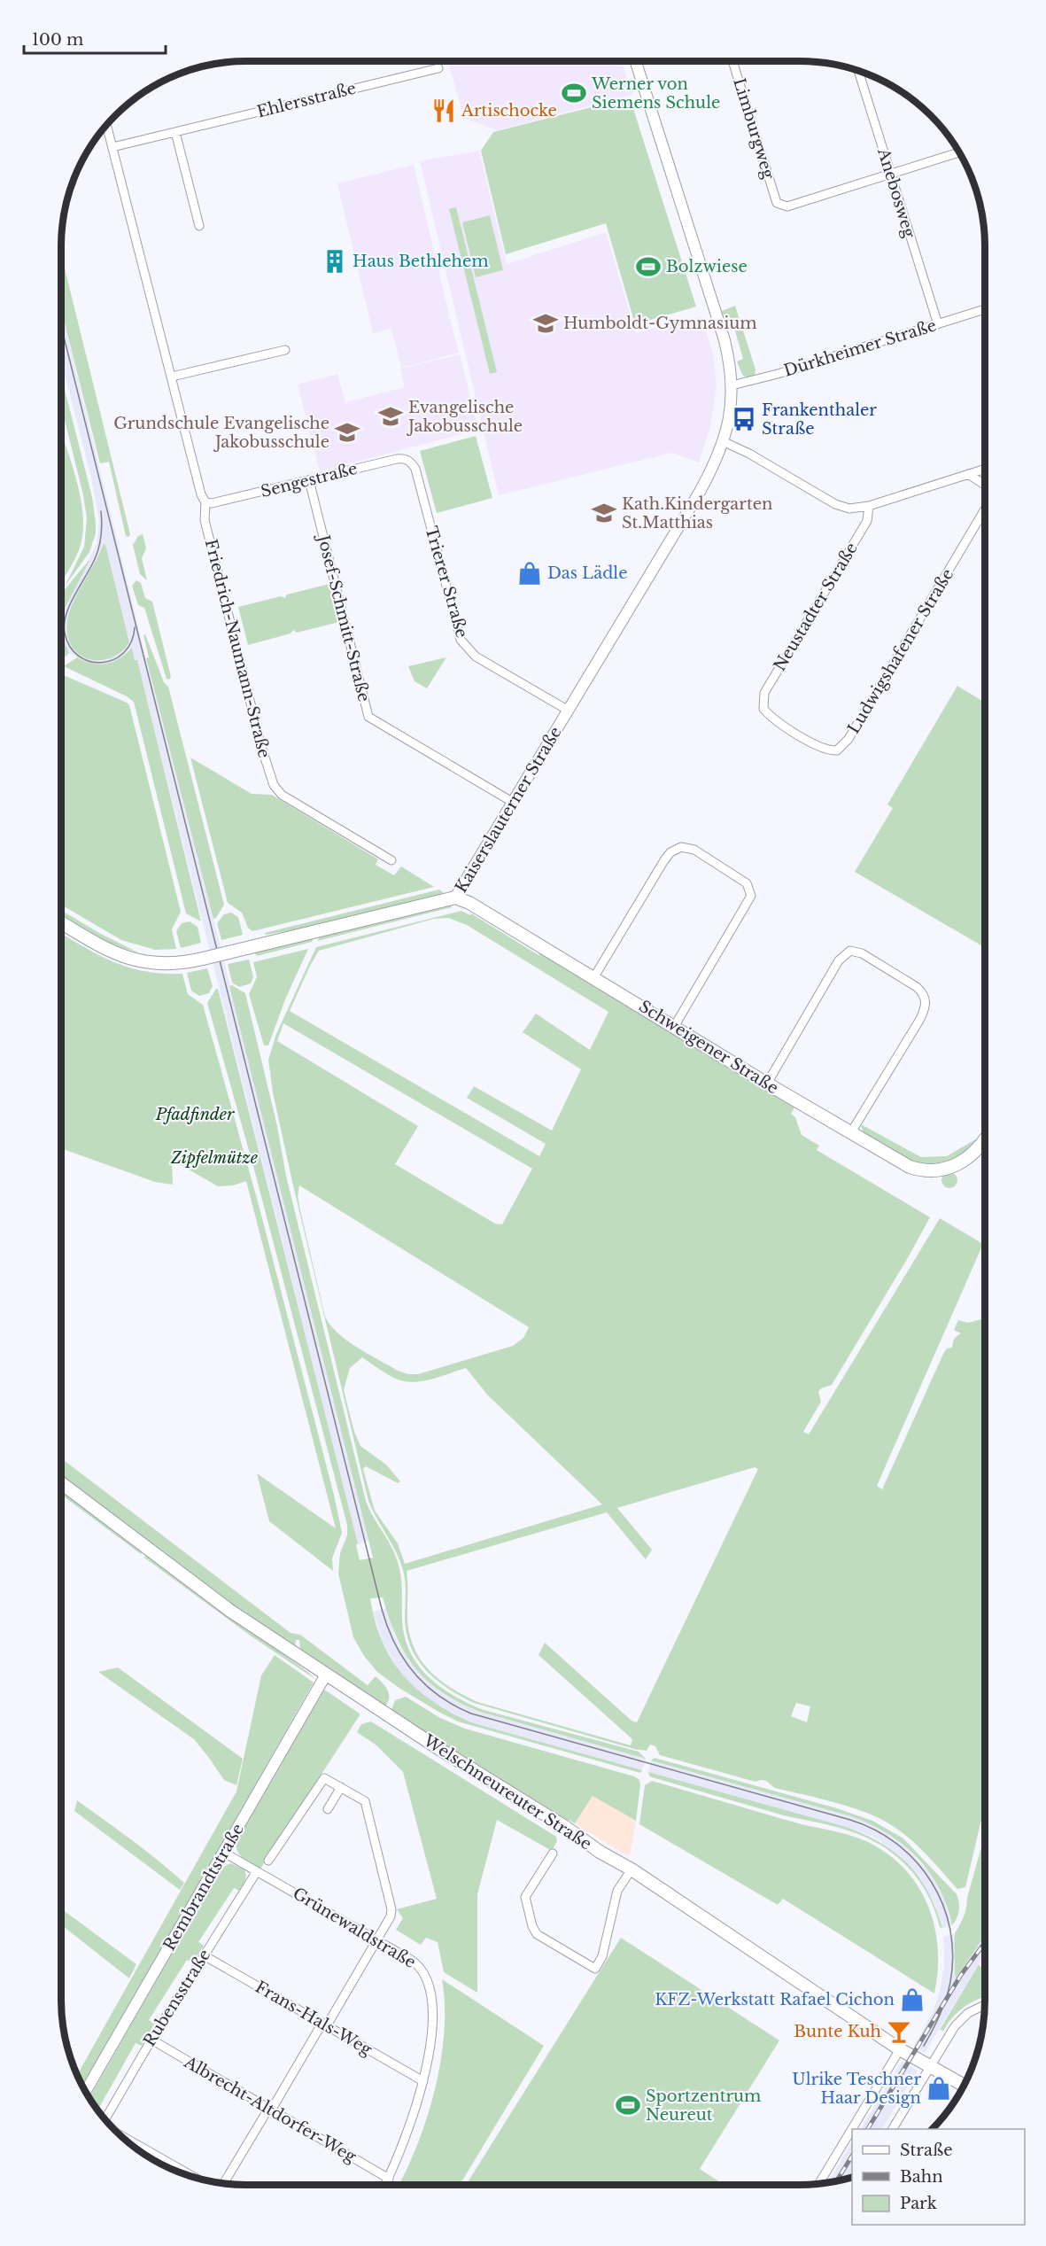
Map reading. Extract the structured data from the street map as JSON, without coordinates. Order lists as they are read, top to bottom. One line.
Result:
{"streets":{"main road":["Kaiserslauterner Straße","Schweigener Straße","Welschneureuter Straße"],"street":["Ehlersstraße","Limburgweg","Anebosweg","Dürkheimer Straße","Sengestraße","Trierer Straße","Neustadter Straße","Josef-Schmitt-Straße","Friedrich-Naumann-Straße","Ludwigshafener Straße","Rembrandtstraße","Grünewaldstraße","Rubensstraße","Frans-Hals-Weg","Albrecht-Altdorfer-Weg"]},"crossings":[["Ehlersstraße","Friedrich-Naumann-Straße"],["Limburgweg","Anebosweg"],["Anebosweg","Dürkheimer Straße"],["Dürkheimer Straße","Kaiserslauterner Straße"],["Sengestraße","Trierer Straße"],["Sengestraße","Josef-Schmitt-Straße"],["Sengestraße","Friedrich-Naumann-Straße"],["Trierer Straße","Kaiserslauterner Straße"],["Neustadter Straße","Ludwigshafener Straße"],["Josef-Schmitt-Straße","Kaiserslauterner Straße"],["Kaiserslauterner Straße","Schweigener Straße"],["Welschneureuter Straße","Rembrandtstraße"],["Rembrandtstraße","Grünewaldstraße"],["Grünewaldstraße","Rubensstraße"],["Grünewaldstraße","Frans-Hals-Weg"],["Grünewaldstraße","Albrecht-Altdorfer-Weg"],["Rubensstraße","Frans-Hals-Weg"],["Rubensstraße","Albrecht-Altdorfer-Weg"]],"parks":["Pfadfinder","Zipfelmütze"],"places":{"sports":["Werner von Siemens Schule","Bolzwiese","Sportzentrum Neureut"],"restaurant":["Artischocke"],"building":["Haus Bethlehem"],"school or university":["Humboldt-Gymnasium","Evangelische Jakobusschule","Grundschule Evangelische Jakobusschule","Kath.Kindergarten St.Matthias"],"bus stop":["Frankenthaler Straße"],"shop":["Das Lädle","KFZ-Werkstatt Rafael Cichon","Ulrike Teschner Haar Design"],"bar":["Bunte Kuh"]},"legend":["Straße","Bahn","Park"],"scale_bar":"100 m"}
